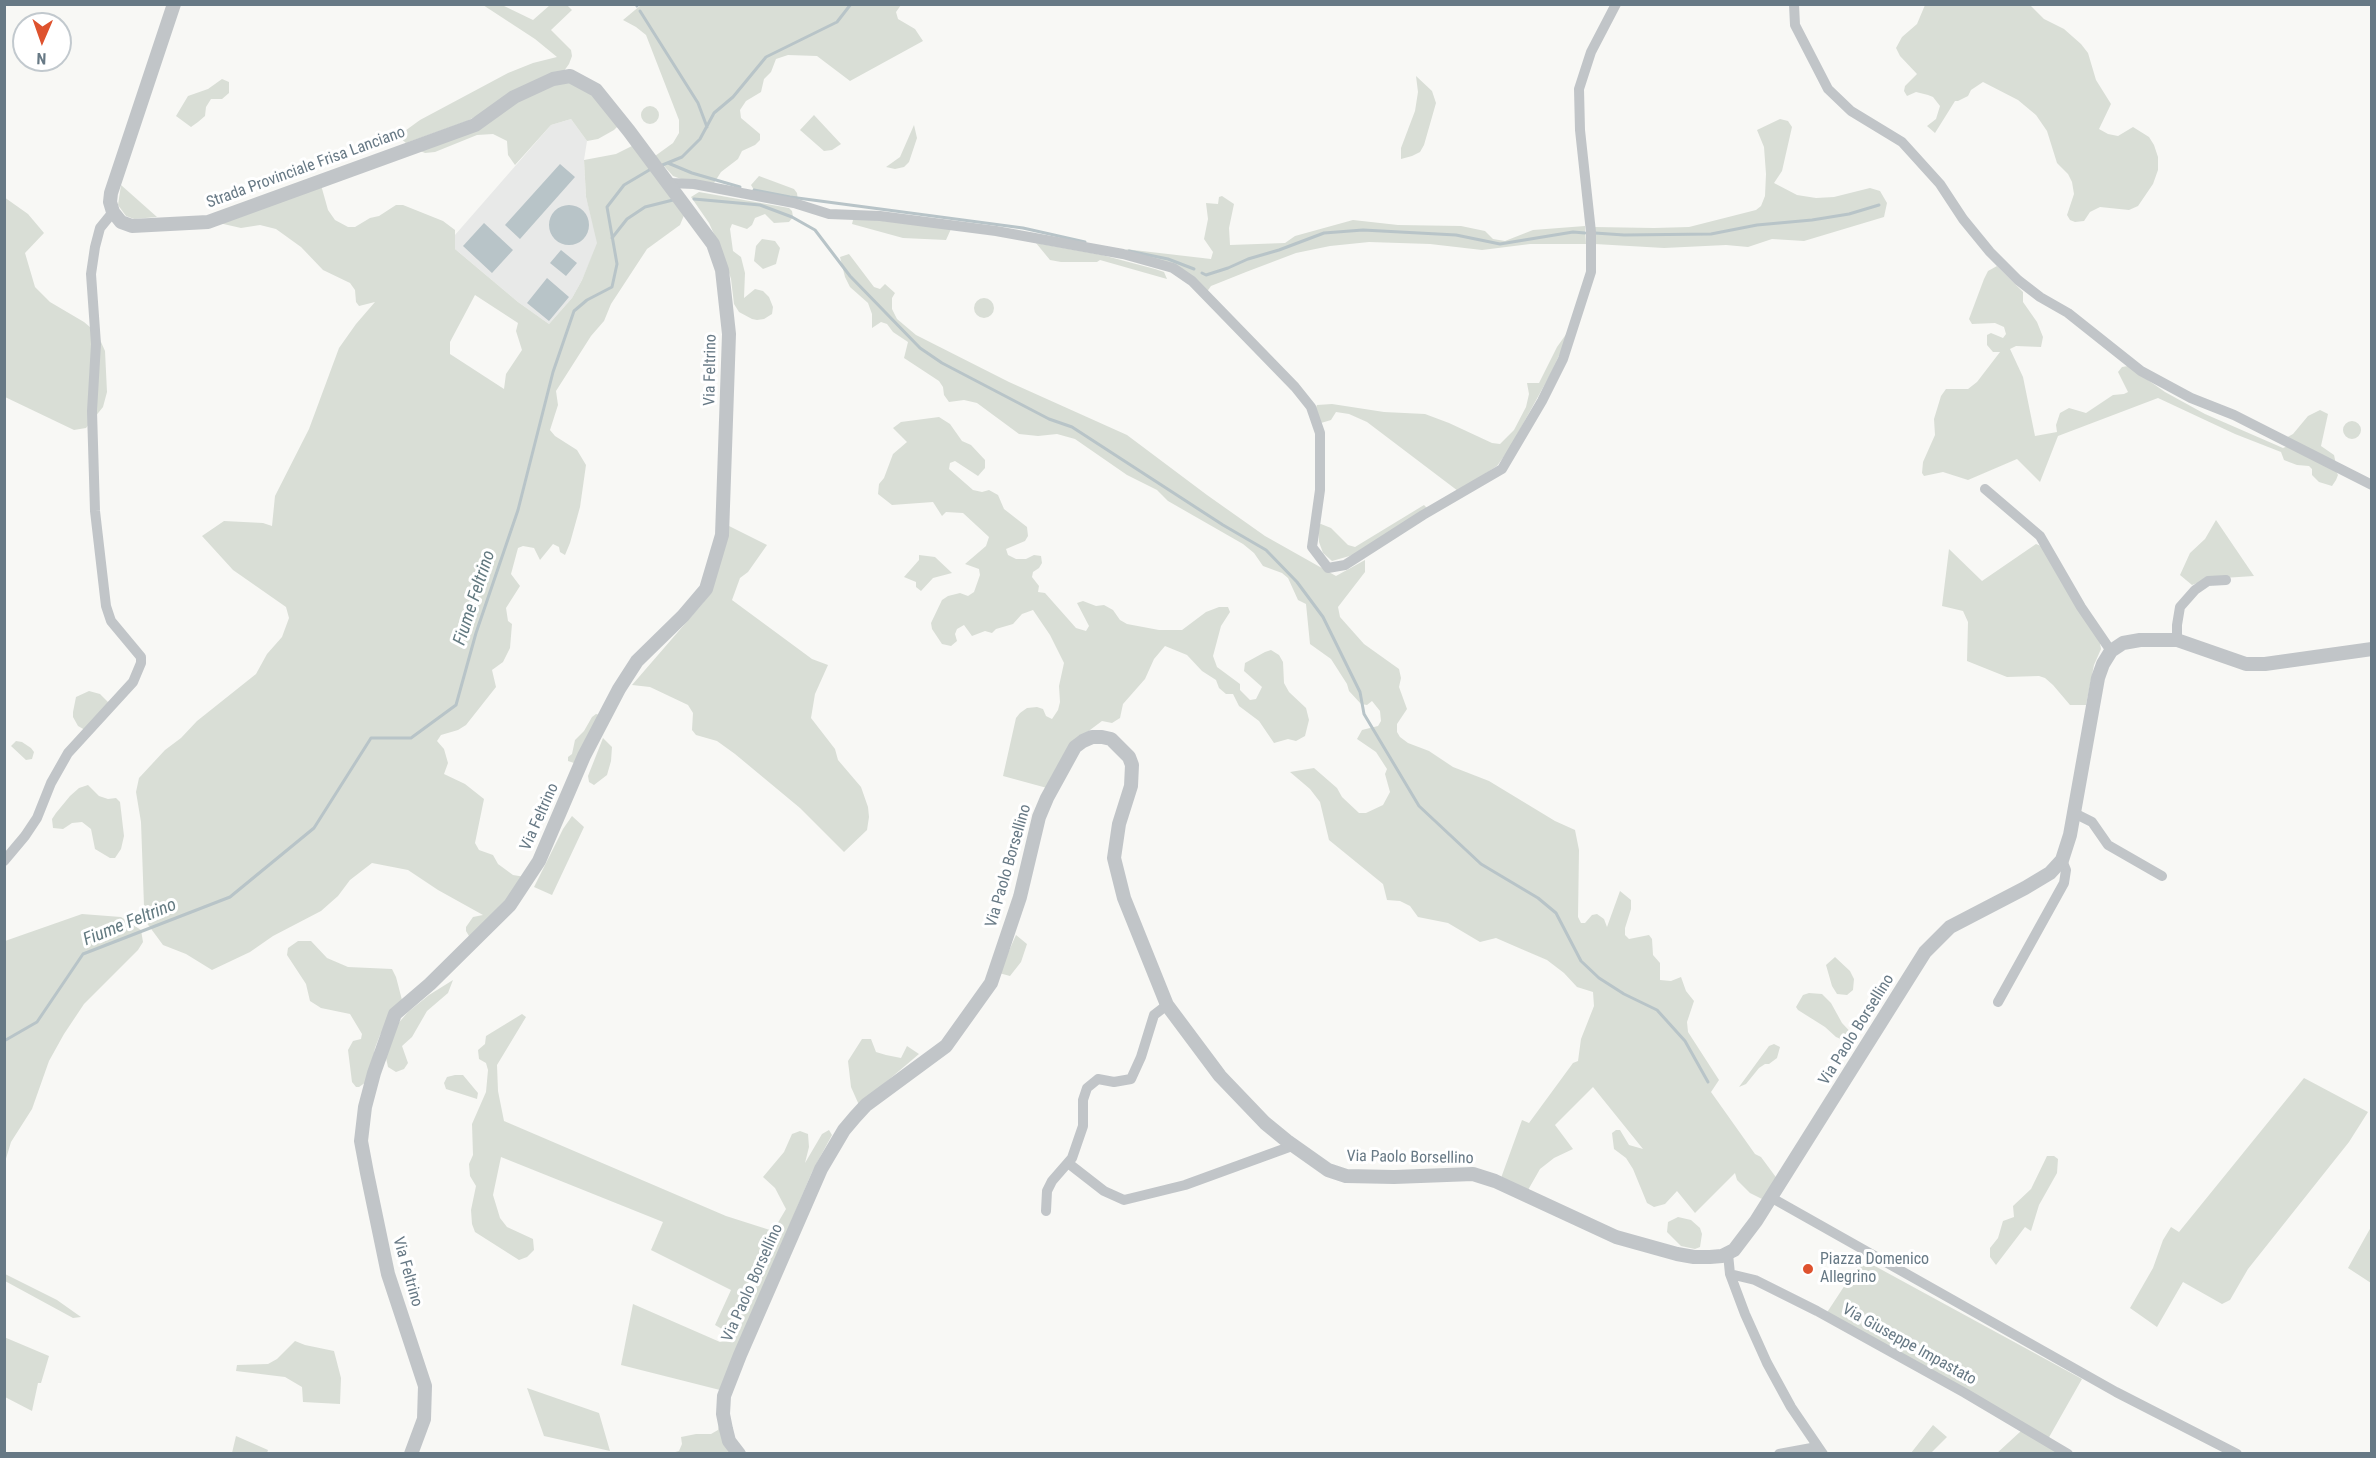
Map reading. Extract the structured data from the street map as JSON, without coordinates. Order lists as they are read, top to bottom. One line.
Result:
{"streets":{"street":["Strada Provinciale Frisa Lanciano","Via Feltrino","Via Paolo Borsellino","Via Giuseppe Impastato"]},"crossings":[["Strada Provinciale Frisa Lanciano","Via Feltrino"]],"water":["Fiume Feltrino"],"places":["Piazza Domenico Allegrino"],"north":"bottom"}
